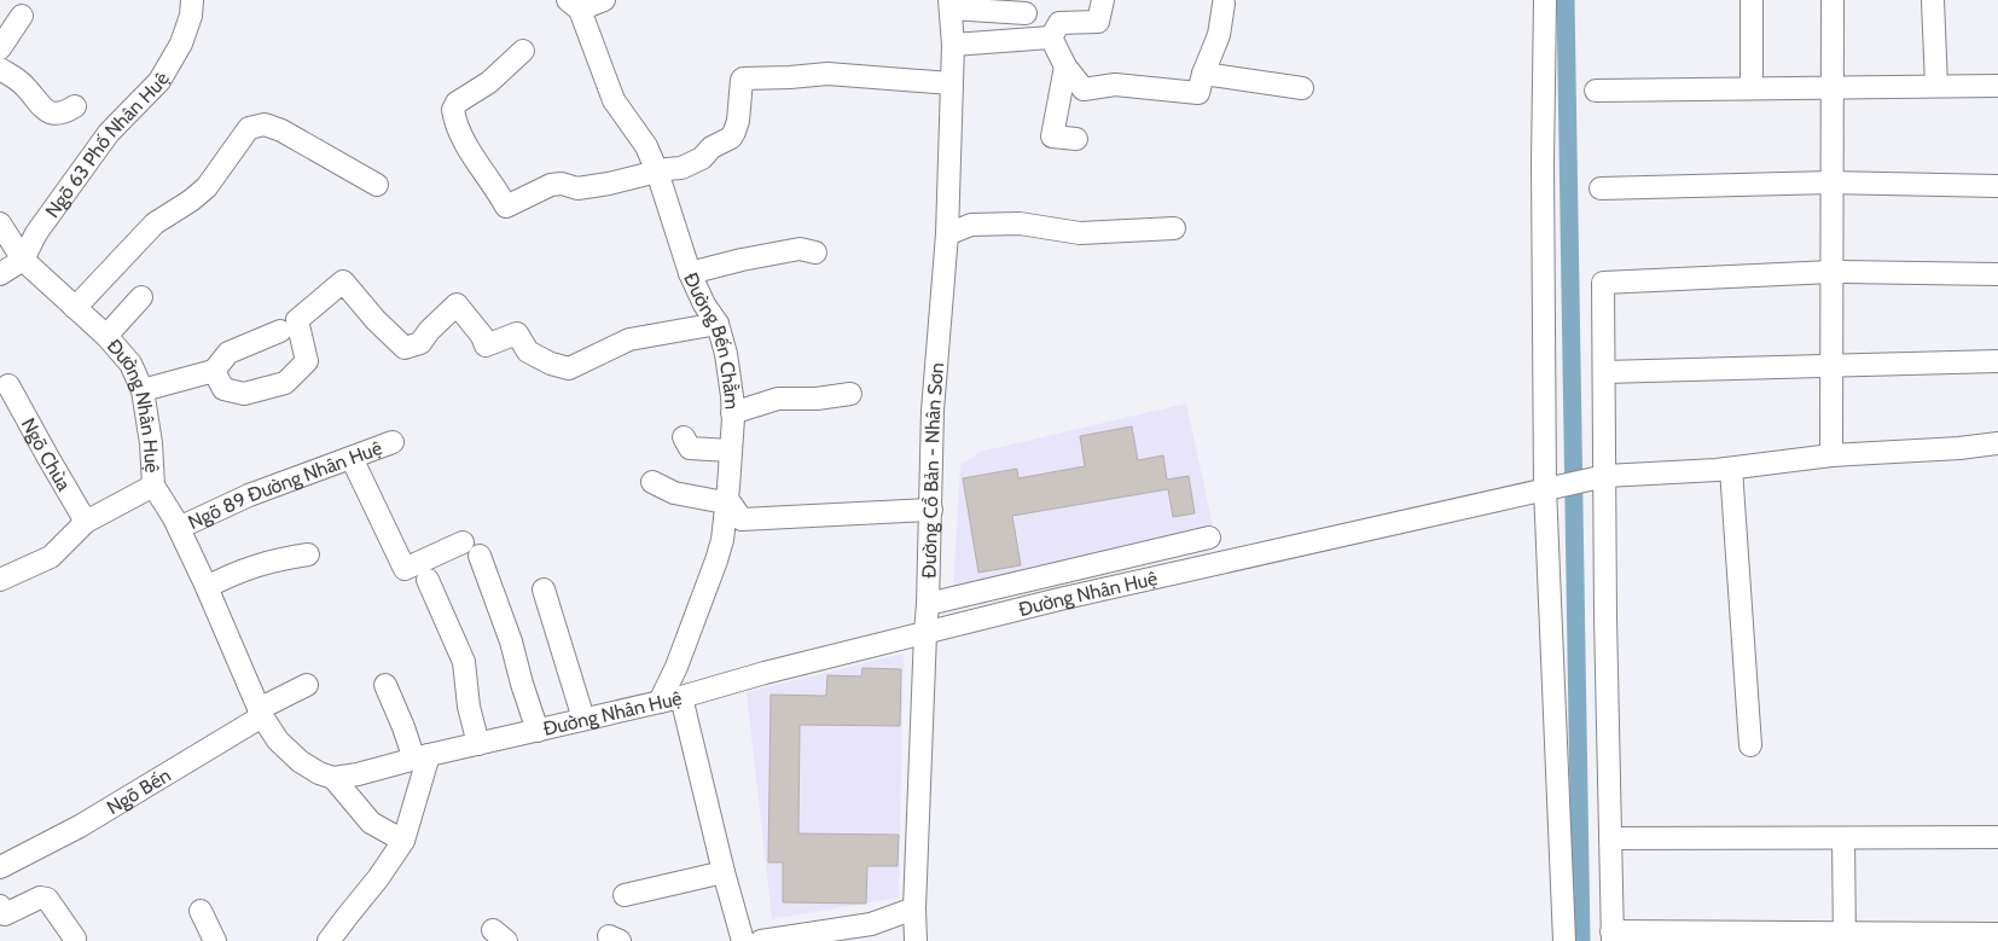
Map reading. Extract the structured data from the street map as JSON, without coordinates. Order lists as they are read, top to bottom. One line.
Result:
{"streets":{"street":["Ngõ 63 Phố Nhân Huệ","Đường Bến Chằm","Đường Nhân Huệ","Ngõ Chùa","Đường Cổ Bản - Nhân Sơn","Ngõ 89 Đường Nhân Huệ","Ngõ Bến"]},"crossings":[["Ngõ 63 Phố Nhân Huệ","Đường Nhân Huệ"],["Đường Bến Chằm","Đường Nhân Huệ"],["Đường Nhân Huệ","Đường Cổ Bản - Nhân Sơn"],["Đường Nhân Huệ","Ngõ 89 Đường Nhân Huệ"],["Đường Nhân Huệ","Ngõ Bến"]]}
